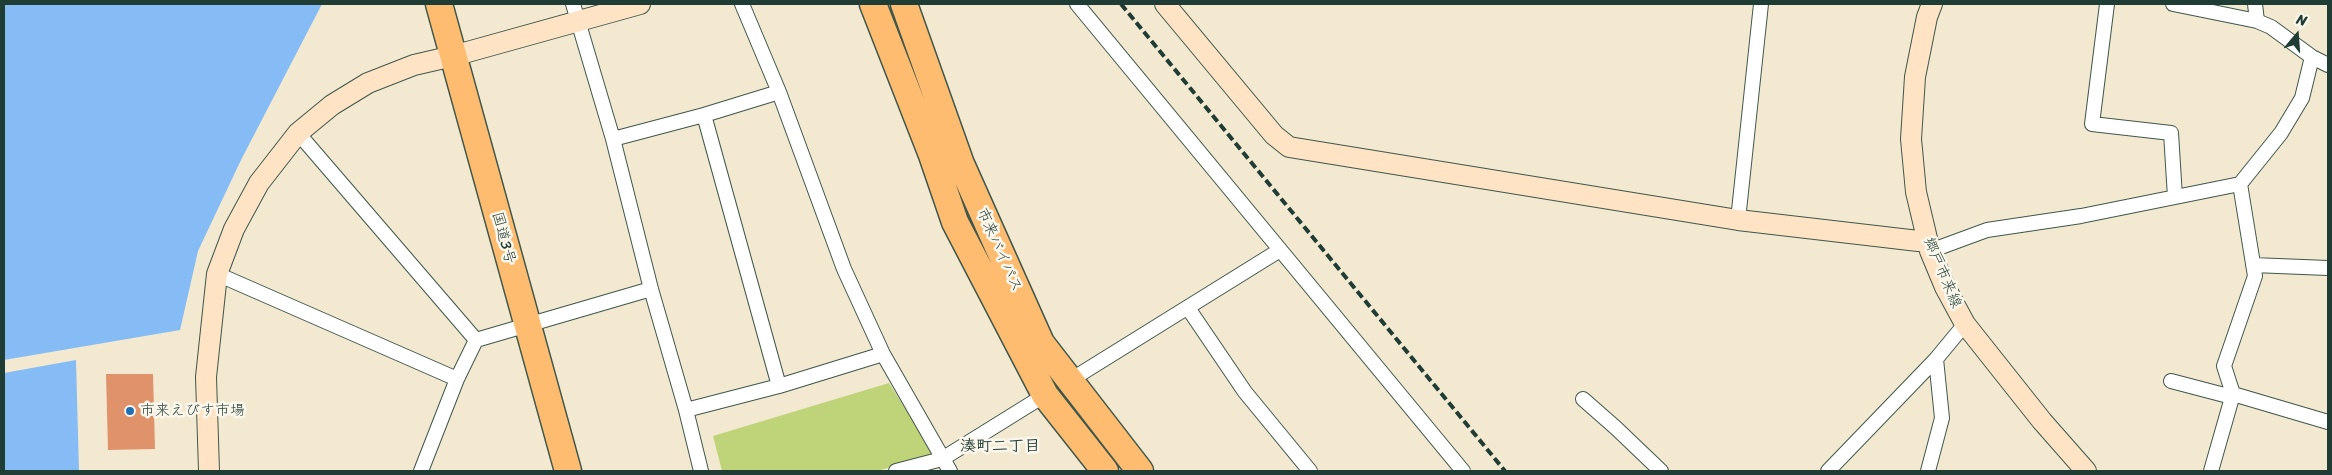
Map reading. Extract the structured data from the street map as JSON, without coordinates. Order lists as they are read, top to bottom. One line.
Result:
{"streets":{"highway":["国道3号","市来バイパス"],"street":["郷戸市来線"]},"districts":["湊町二丁目"],"places":["市来えびす市場"],"north":"top"}
